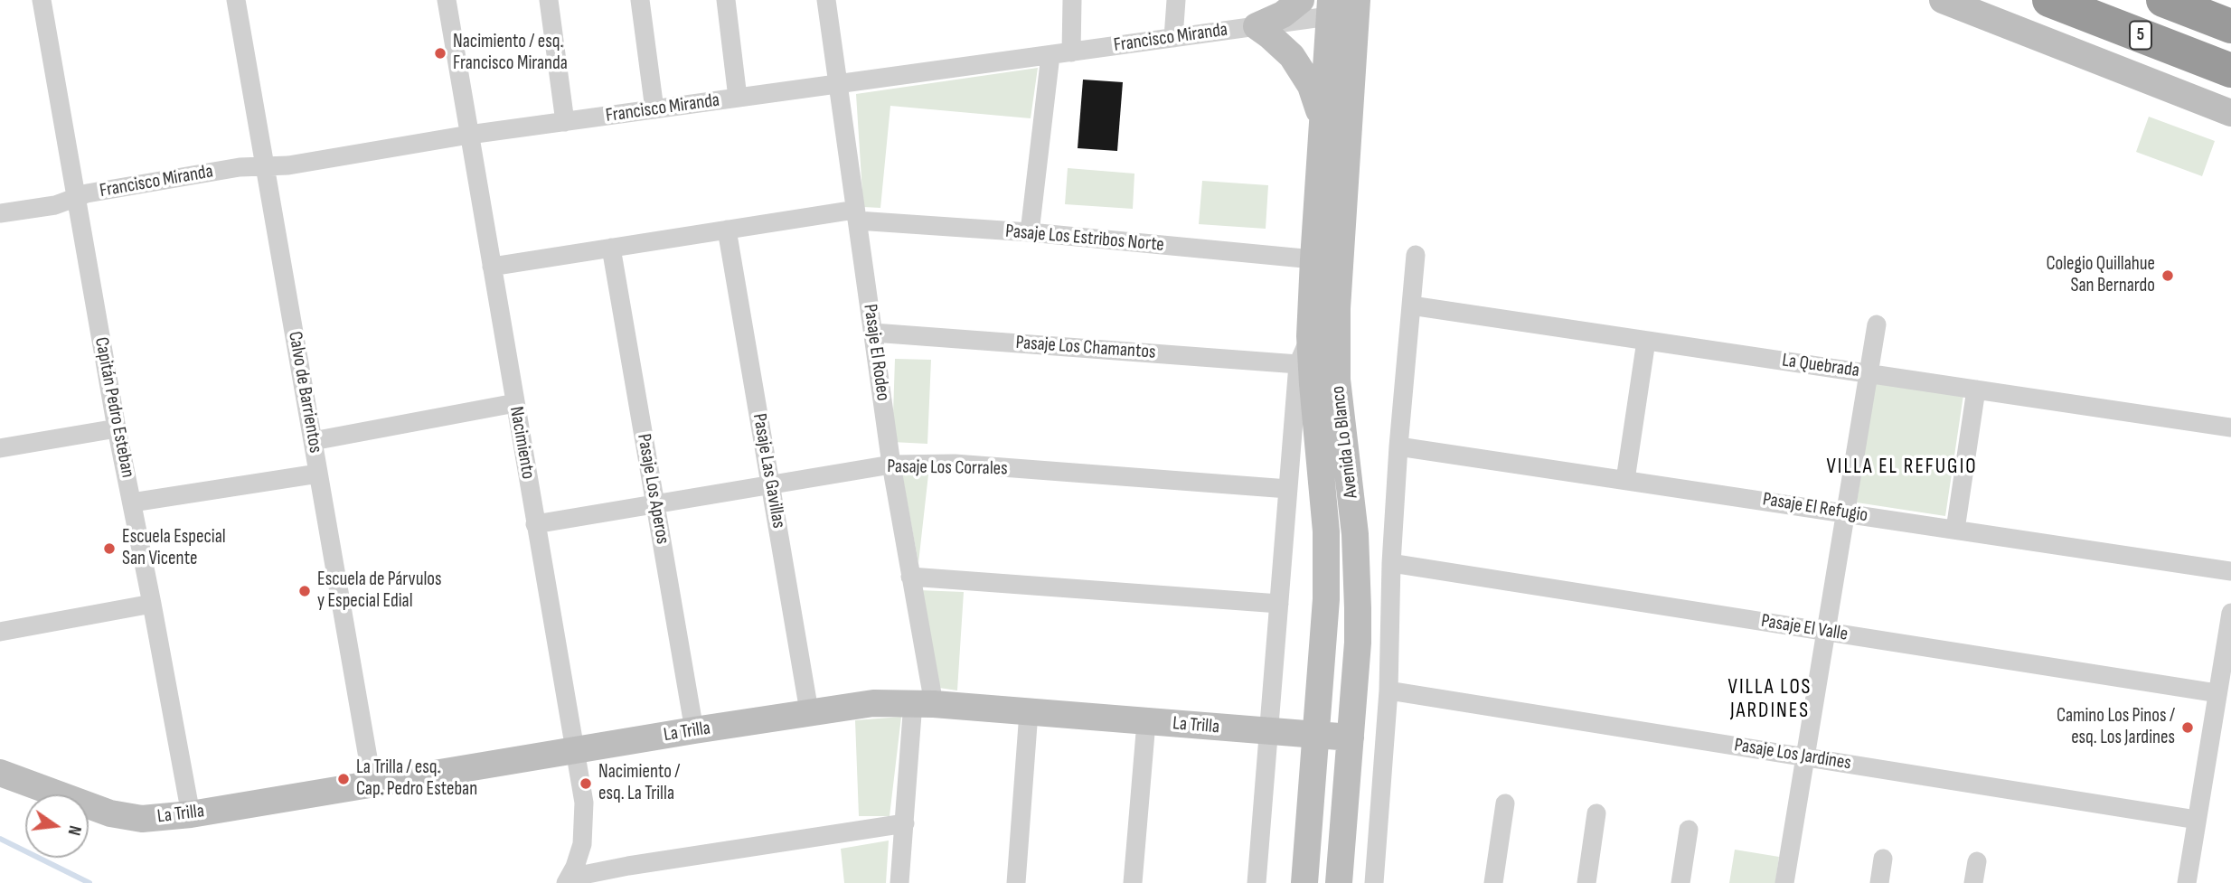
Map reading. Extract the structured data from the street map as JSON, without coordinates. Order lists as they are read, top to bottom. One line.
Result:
{"streets":{"highway":["5"],"main road":["Avenida Lo Blanco","La Trilla"],"street":["Francisco Miranda","Pasaje Los Estribos Norte","Pasaje Los Chamantos","Pasaje El Rodeo","La Quebrada","Calvo de Barrientos","Capitán Pedro Esteban","Nacimiento","Pasaje Los Corrales","Pasaje Las Gavillas","Pasaje Los Aperos","Pasaje El Refugio","Pasaje El Valle","Pasaje Los Jardines"]},"crossings":[["Francisco Miranda","Pasaje El Rodeo"],["Francisco Miranda","Calvo de Barrientos"],["Francisco Miranda","Capitán Pedro Esteban"],["Francisco Miranda","Avenida Lo Blanco"],["Francisco Miranda","Nacimiento"],["Pasaje Los Estribos Norte","Pasaje El Rodeo"],["Pasaje Los Estribos Norte","Avenida Lo Blanco"],["Pasaje Los Estribos Norte","Nacimiento"],["Pasaje Los Estribos Norte","Pasaje Las Gavillas"],["Pasaje Los Estribos Norte","Pasaje Los Aperos"],["Pasaje Los Chamantos","Pasaje El Rodeo"],["Pasaje Los Chamantos","Avenida Lo Blanco"],["Pasaje El Rodeo","Pasaje Los Corrales"],["Pasaje El Rodeo","La Trilla"],["Calvo de Barrientos","La Trilla"],["Capitán Pedro Esteban","La Trilla"],["Avenida Lo Blanco","Pasaje Los Corrales"],["Avenida Lo Blanco","La Trilla"],["Nacimiento","Pasaje Los Corrales"],["Nacimiento","La Trilla"],["Pasaje Los Corrales","Pasaje Las Gavillas"],["Pasaje Los Corrales","Pasaje Los Aperos"],["Pasaje Las Gavillas","La Trilla"],["Pasaje Los Aperos","La Trilla"]],"districts":["VILLA EL REFUGIO","VILLA LOS JARDINES"],"places":["Nacimiento / esq. Francisco Miranda","Colegio Quillahue San Bernardo","Escuela Especial San Vicente","Escuela de Párvulos y Especial Edial","Camino Los Pinos / esq. Los Jardines","La Trilla / esq. Cap. Pedro Esteban","Nacimiento / esq. La Trilla"],"north":"right"}
